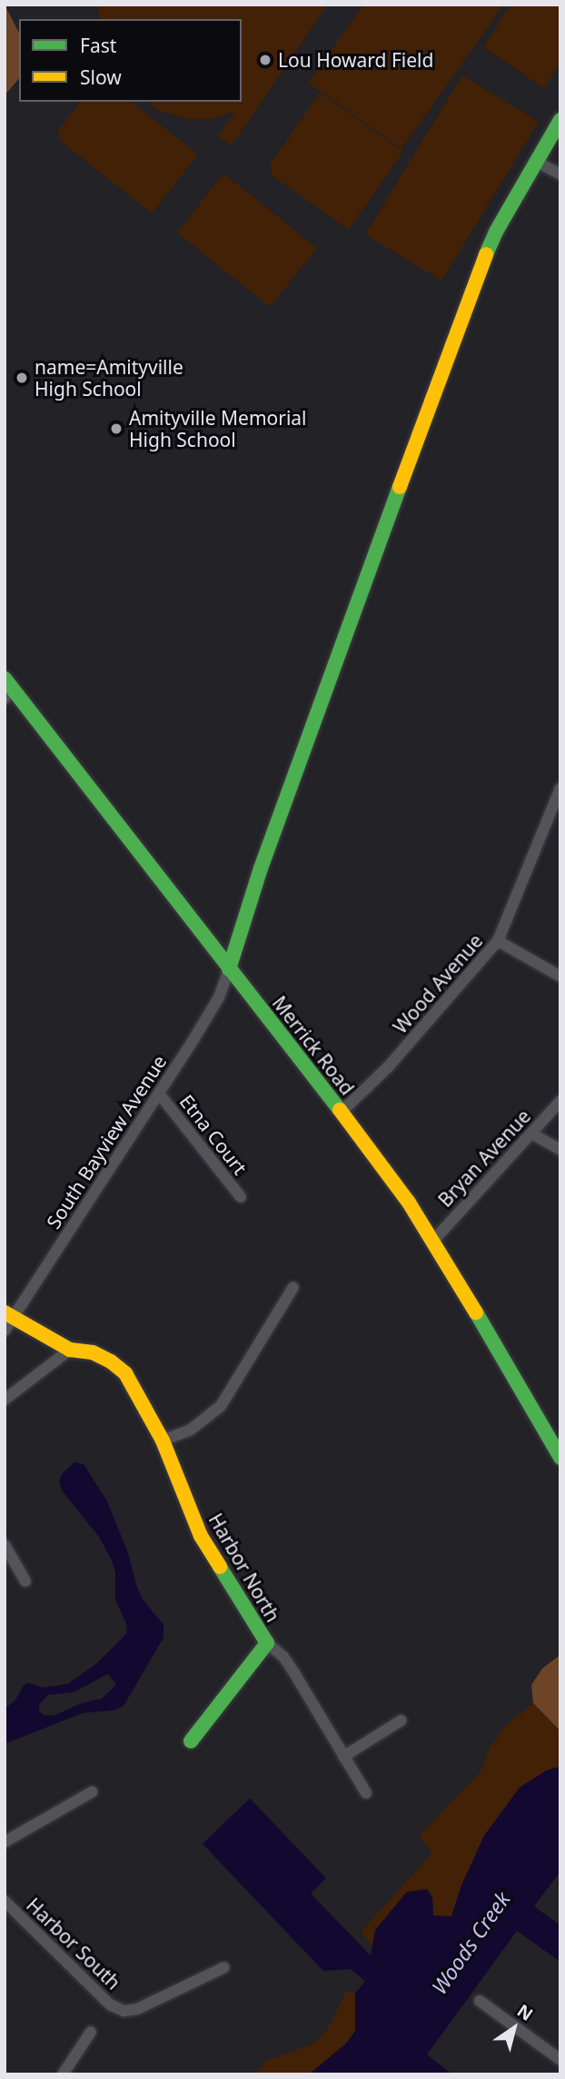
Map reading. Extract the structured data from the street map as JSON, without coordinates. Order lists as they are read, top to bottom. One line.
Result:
{"streets":{"main road":["Merrick Road","Harbor North"],"street":["Wood Avenue","Etna Court","South Bayview Avenue","Bryan Avenue","Harbor South"]},"crossings":[["Wood Avenue","Merrick Road"],["Merrick Road","South Bayview Avenue"],["Merrick Road","Bryan Avenue"],["Etna Court","South Bayview Avenue"],["South Bayview Avenue","Harbor North"]],"water":["Woods Creek"],"places":["Lou Howard Field","name=Amityville High School","Amityville Memorial High School"],"legend":["Fast","Slow"],"north":"top right"}
